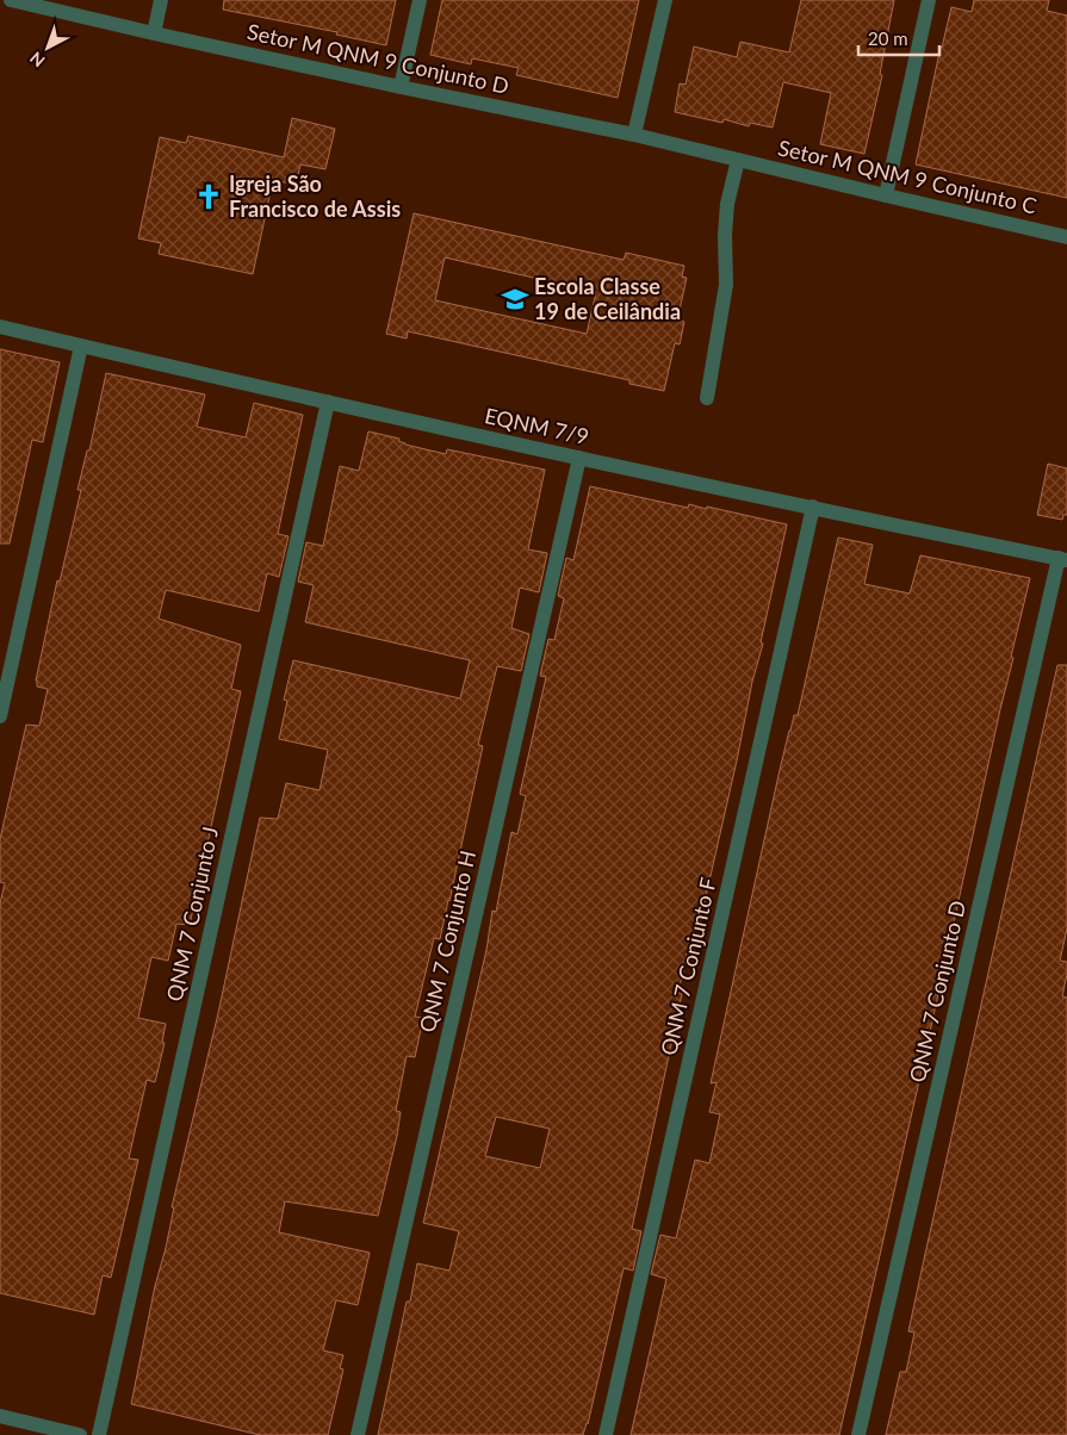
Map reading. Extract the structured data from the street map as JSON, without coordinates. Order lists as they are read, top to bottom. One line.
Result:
{"streets":{"street":["Setor M QNM 9 Conjunto D","Setor M QNM 9 Conjunto C","EQNM 7/9","QNM 7 Conjunto J","QNM 7 Conjunto H","QNM 7 Conjunto F","QNM 7 Conjunto D"]},"crossings":[["Setor M QNM 9 Conjunto D","Setor M QNM 9 Conjunto C"],["EQNM 7/9","QNM 7 Conjunto J"],["EQNM 7/9","QNM 7 Conjunto H"],["EQNM 7/9","QNM 7 Conjunto F"],["EQNM 7/9","QNM 7 Conjunto D"]],"places":{"church":["Igreja São Francisco de Assis"],"school or university":["Escola Classe 19 de Ceilândia"]},"scale_bar":"20 m","north":"bottom left"}
